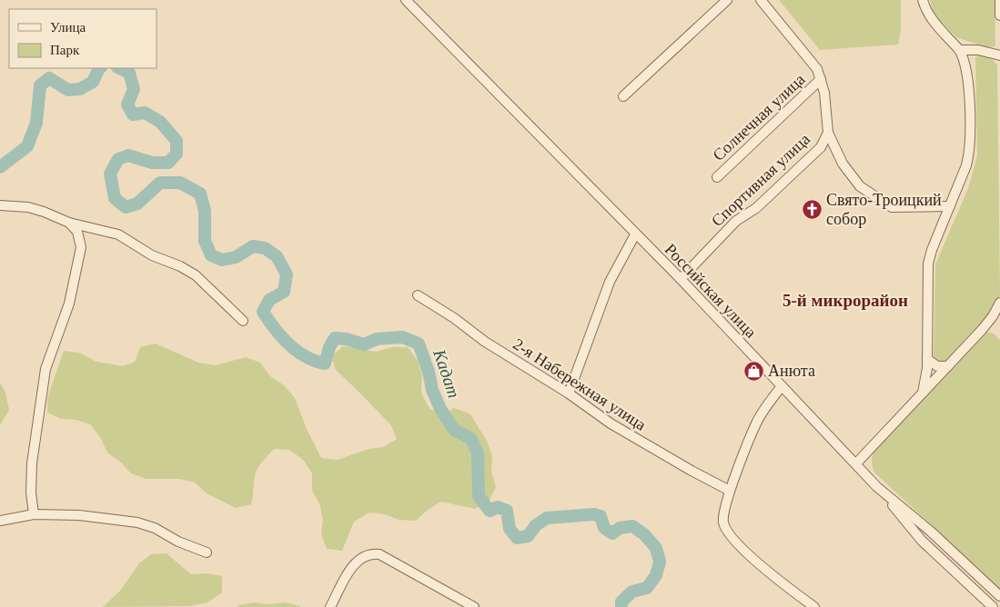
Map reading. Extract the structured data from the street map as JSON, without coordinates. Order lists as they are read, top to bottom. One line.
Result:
{"streets":{"street":["Солнечная улица","Спортивная улица","Российская улица","2-я Набережная улица"]},"crossings":[["Солнечная улица","Спортивная улица"],["Спортивная улица","Российская улица"]],"districts":["5-й микрорайон"],"water":["Кадат"],"places":{"church":["Свято-Троицкий собор"],"shop":["Анюта"]},"legend":["Улица","Парк"]}
